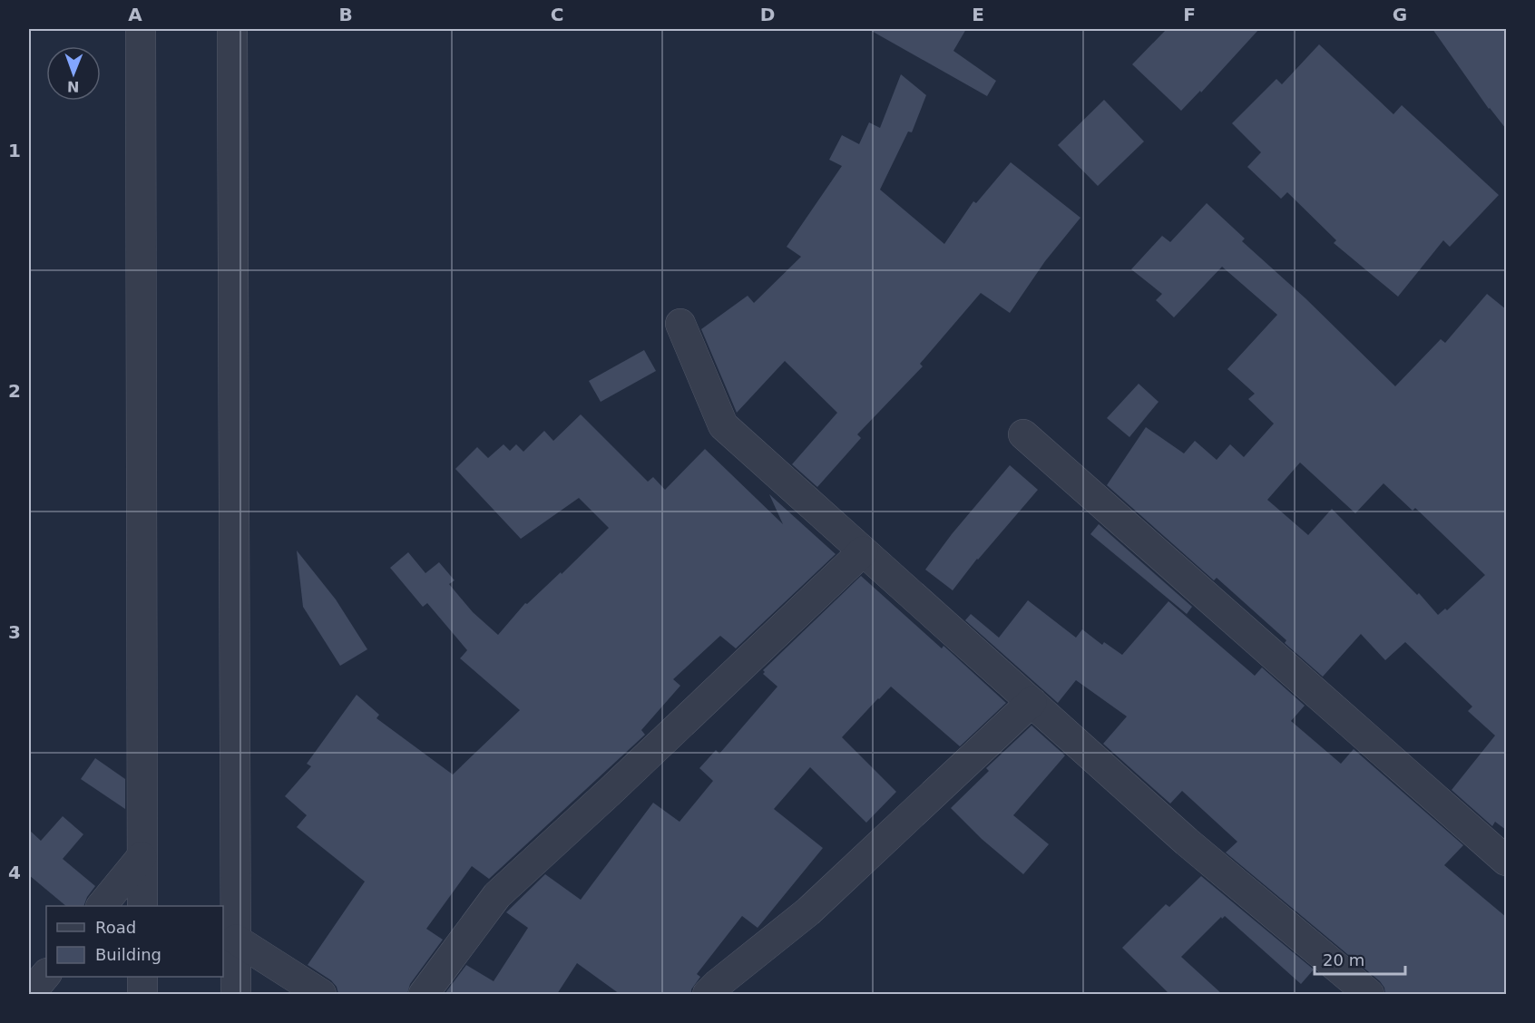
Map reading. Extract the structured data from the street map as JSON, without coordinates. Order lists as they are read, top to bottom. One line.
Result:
{"legend":["Road","Building"],"scale_bar":"20 m","north":"bottom","grid":{"columns":["A","B","C","D","E","F","G"],"rows":["1","2","3","4"]}}
